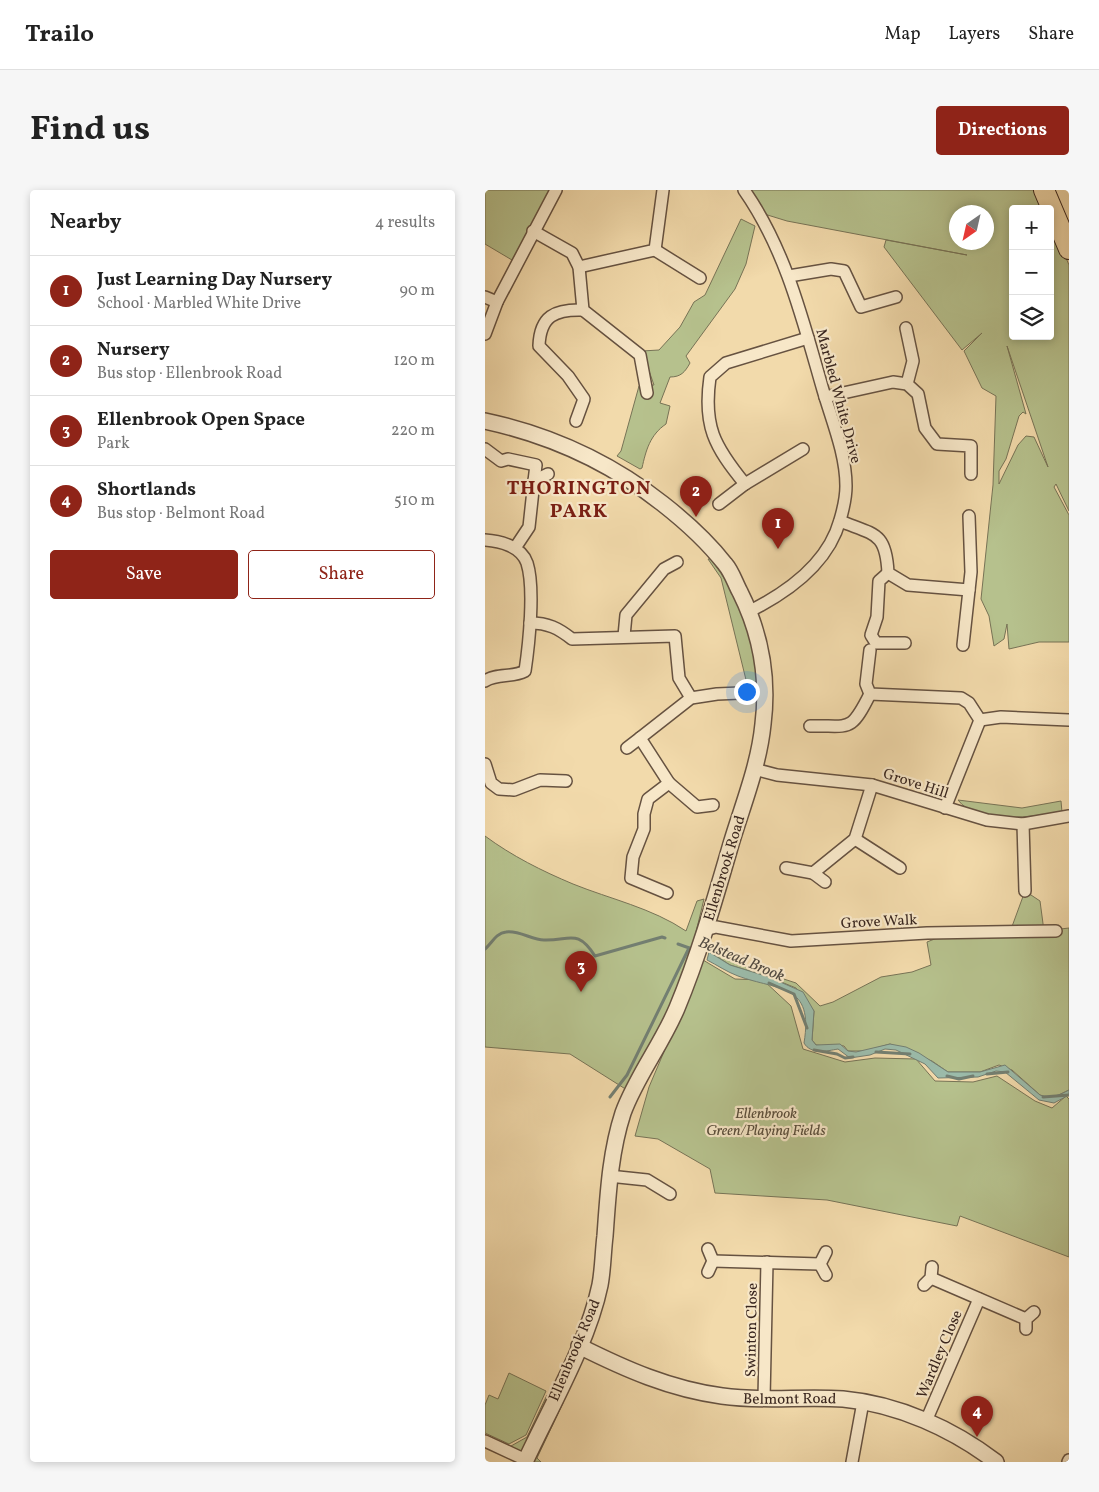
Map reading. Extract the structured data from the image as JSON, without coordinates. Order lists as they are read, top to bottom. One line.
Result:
{"streets":{"street":["Marbled White Drive","Grove Hill","Ellenbrook Road","Grove Walk","Swinton Close","Wardley Close","Belmont Road"]},"crossings":[["Marbled White Drive","Ellenbrook Road"],["Grove Hill","Ellenbrook Road"],["Ellenbrook Road","Grove Walk"],["Ellenbrook Road","Belmont Road"],["Swinton Close","Belmont Road"],["Wardley Close","Belmont Road"]],"districts":["THORINGTON PARK"],"water":["Belstead Brook"],"parks":["Ellenbrook Green/Playing Fields"],"north":"bottom left","page":{"header":"Trailo","nav":["Map","Layers","Share"],"title":"Find us","buttons":["Directions",["Save","Share"]],"heading":["Nearby","4 results"],"map_buttons":["+","−"],"list":[{"mark":"1","name":"Just Learning Day Nursery","note":"School · Marbled White Drive","value":"90 m"},{"mark":"2","name":"Nursery","note":"Bus stop · Ellenbrook Road","value":"120 m"},{"mark":"3","name":"Ellenbrook Open Space","note":"Park","value":"220 m"},{"mark":"4","name":"Shortlands","note":"Bus stop · Belmont Road","value":"510 m"}],"pins":["2","1","3","4"]}}
